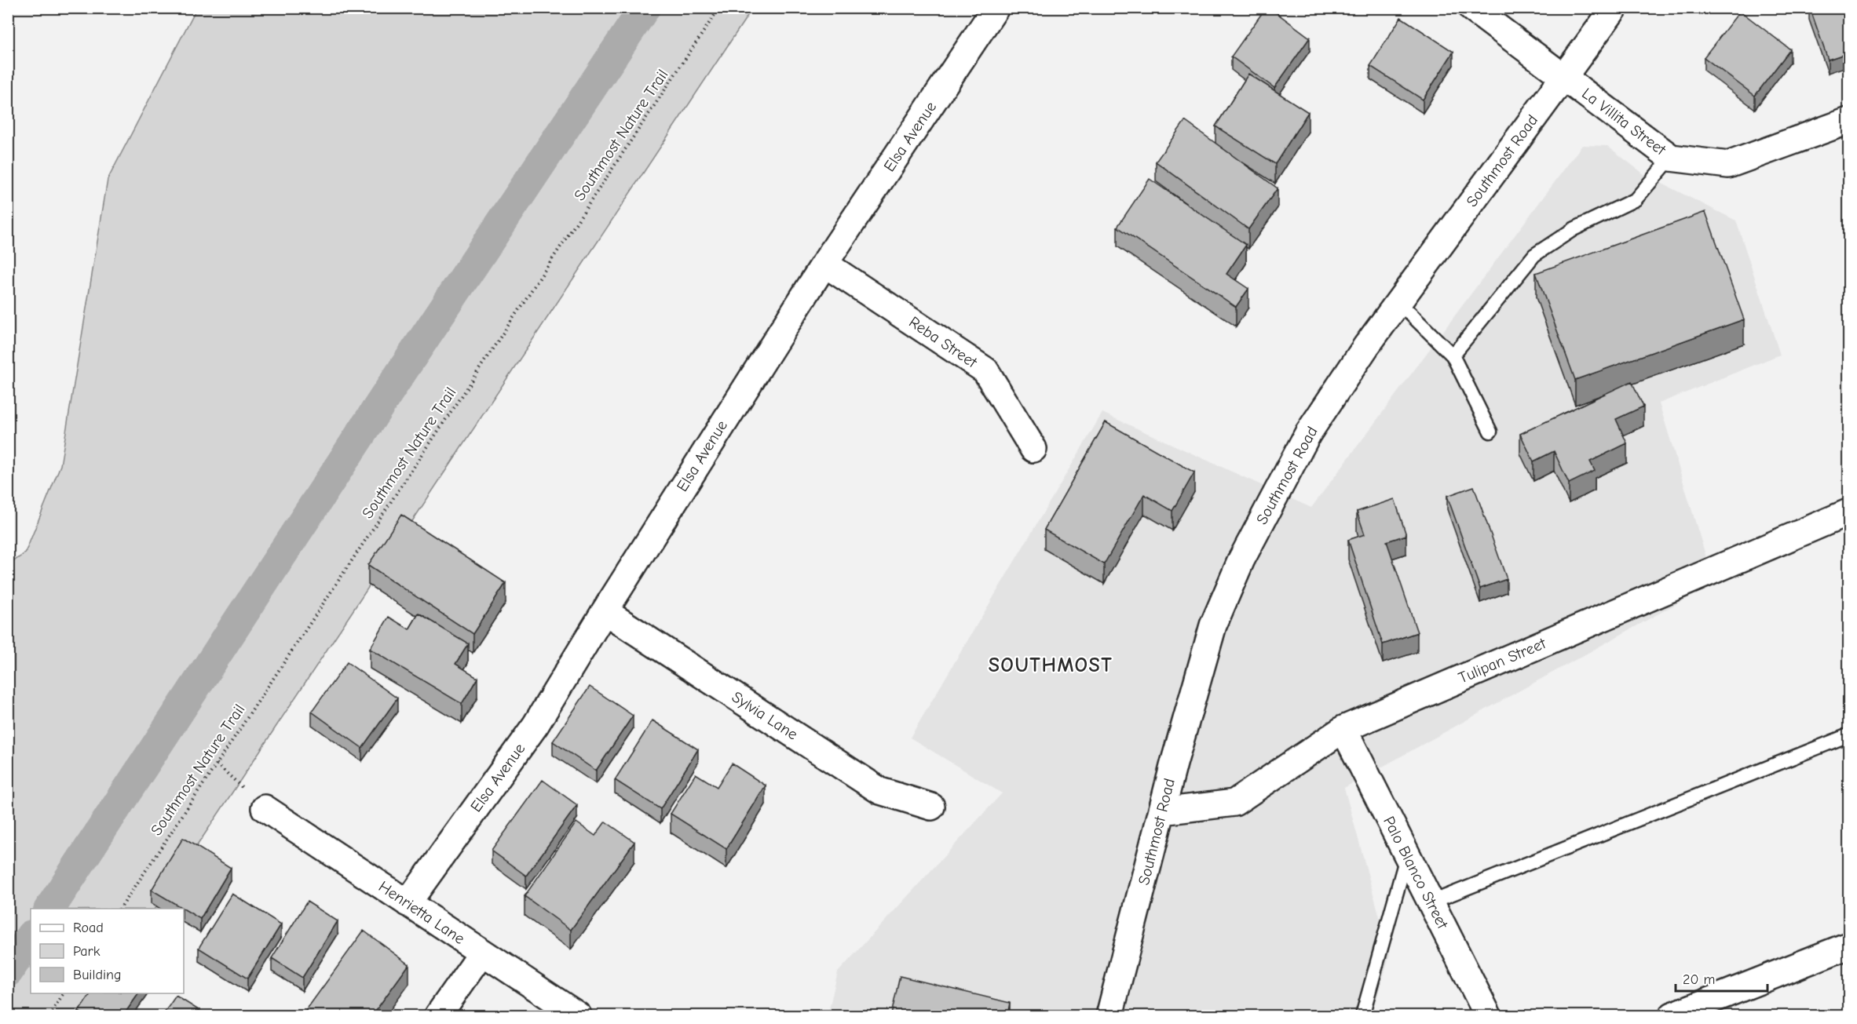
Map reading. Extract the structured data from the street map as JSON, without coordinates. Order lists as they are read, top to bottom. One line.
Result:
{"streets":{"street":["La Villita Street","Elsa Avenue","Southmost Road","Reba Street","Tulipan Street","Sylvia Lane","Palo Blanco Street","Henrietta Lane"],"path":["Southmost Nature Trail"]},"crossings":[["La Villita Street","Southmost Road"],["Elsa Avenue","Reba Street"],["Elsa Avenue","Sylvia Lane"],["Elsa Avenue","Henrietta Lane"],["Southmost Road","Tulipan Street"],["Tulipan Street","Palo Blanco Street"]],"districts":["SOUTHMOST"],"legend":["Road","Park","Building"],"scale_bar":"20 m"}
